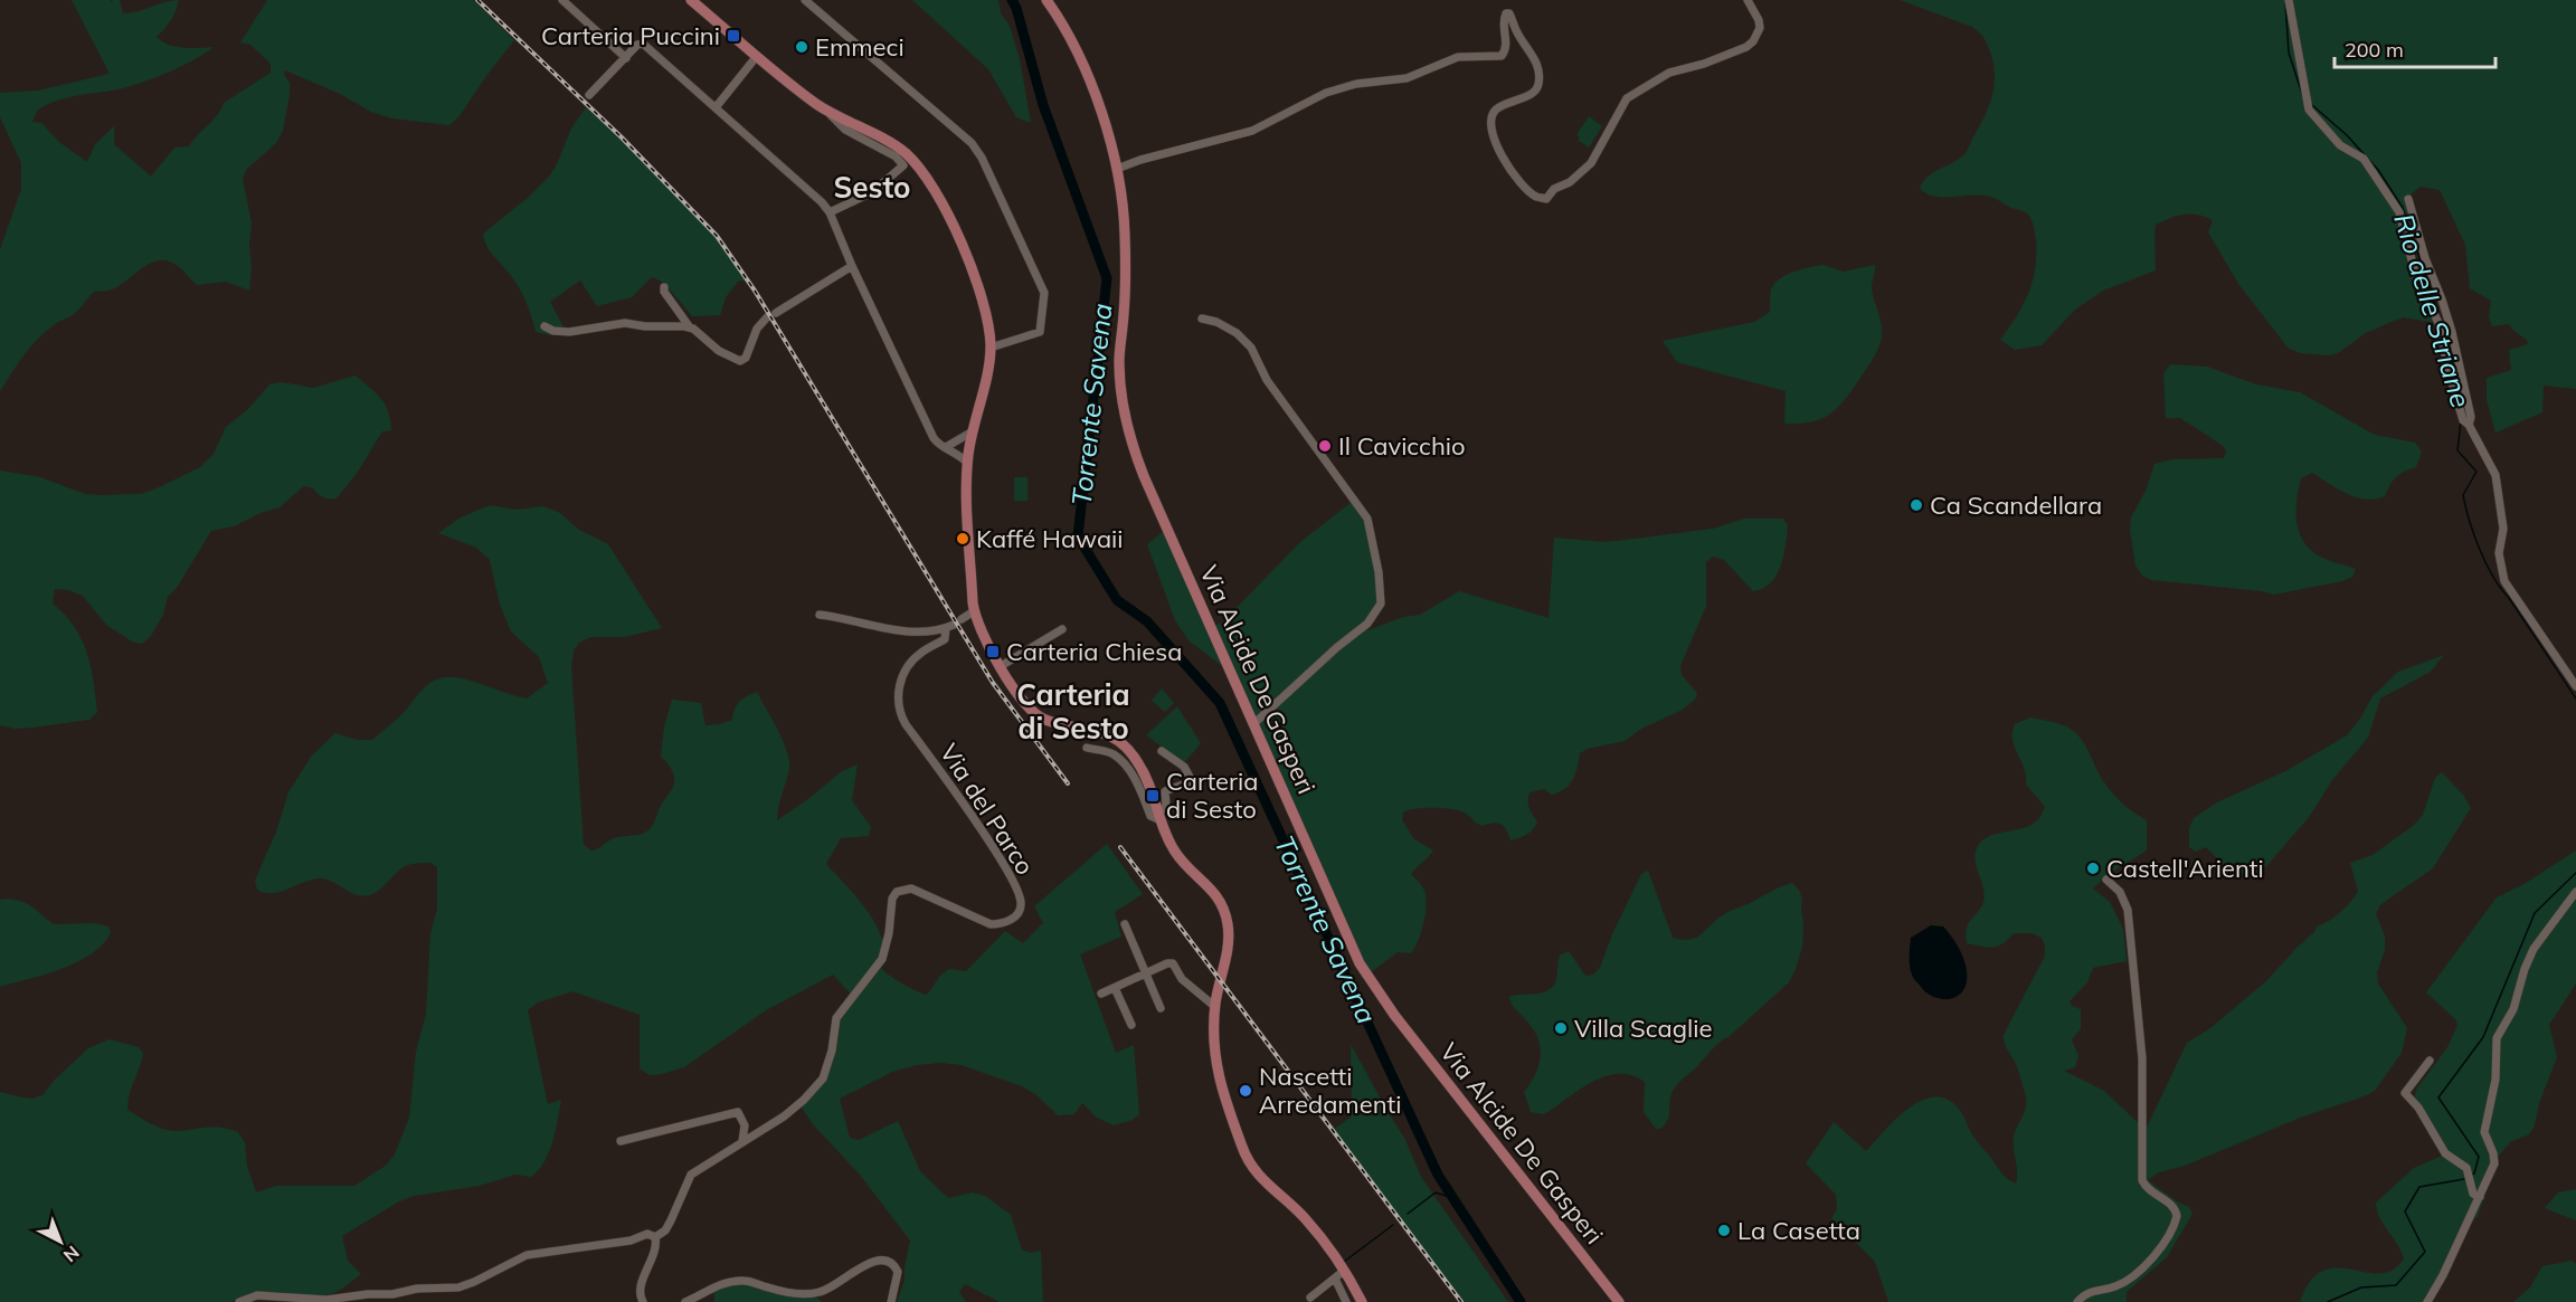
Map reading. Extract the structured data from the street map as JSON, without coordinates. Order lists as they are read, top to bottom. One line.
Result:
{"streets":{"main road":["Via Alcide De Gasperi"],"street":["Via del Parco"]},"districts":["Sesto","Carteria di Sesto"],"water":["Rio delle Striane","Torrente Savena"],"places":{"transit":["Carteria Puccini","Carteria Chiesa","Carteria di Sesto"],"other":["Emmeci","Il Cavicchio","Ca Scandellara","Kaffé Hawaii","Castell'Arienti","Villa Scaglie","Nascetti Arredamenti","La Casetta"]},"scale_bar":"200 m","north":"bottom right"}
